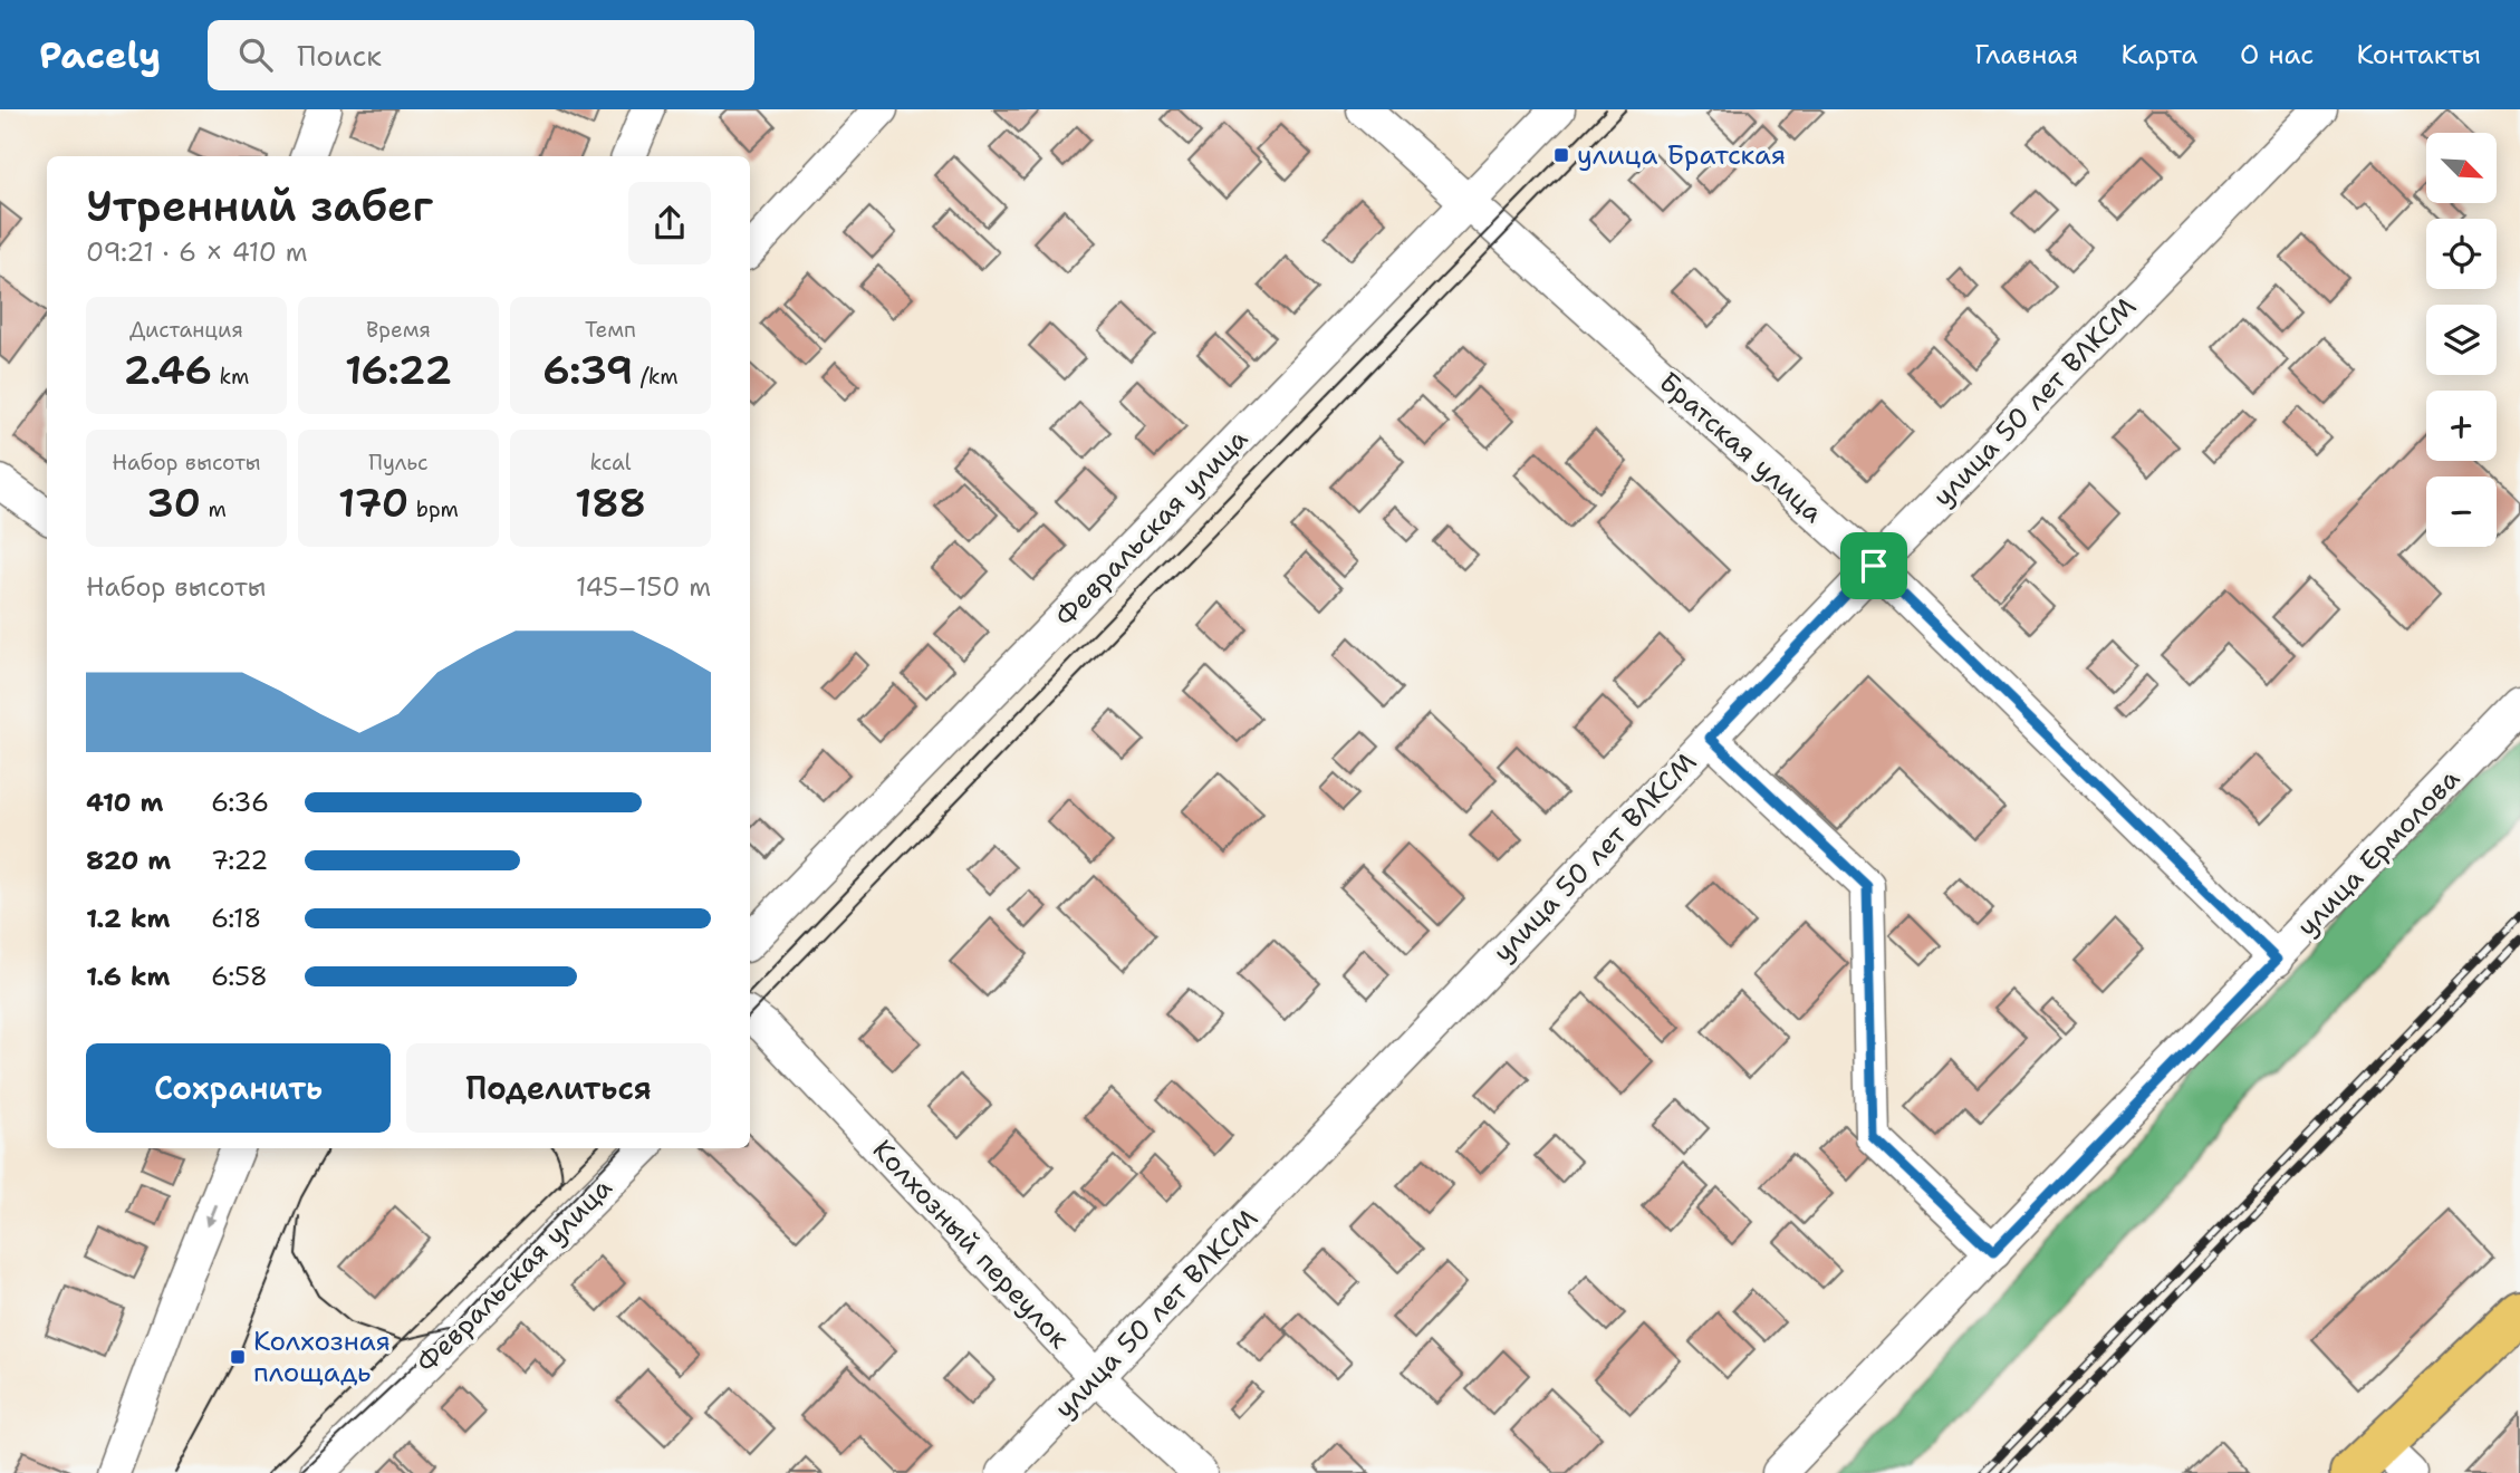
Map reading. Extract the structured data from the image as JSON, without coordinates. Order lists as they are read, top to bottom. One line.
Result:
{"streets":{"street":["улица 50 лет ВЛКСМ","Братская улица","Февральская улица","улица Ермолова","Колхозный переулок"]},"crossings":[["улица 50 лет ВЛКСМ","Братская улица"],["улица 50 лет ВЛКСМ","Колхозный переулок"],["Братская улица","Февральская улица"],["Братская улица","улица Ермолова"]],"places":{"transit":["улица Братская","Колхозная площадь"]},"north":"bottom right","page":{"header":"Pacely","search":"Поиск","nav":["Главная","Карта","О нас","Контакты"],"map_buttons":["+","−"],"heading":["Утренний забег","09:21 · 6 × 410 m"],"stats":[["Дистанция","2.46 km"],["Время","16:22"],["Темп","6:39 /km"],["Набор высоты","30 m"],["Пульс","170 bpm"],["kcal","188"]],"chart":["Набор высоты","145–150 m"],"list":[{"name":"410 m","note":"6:36"},{"name":"820 m","note":"7:22"},{"name":"1.2 km","note":"6:18"},{"name":"1.6 km","note":"6:58"}],"buttons":["Сохранить","Поделиться"]}}
